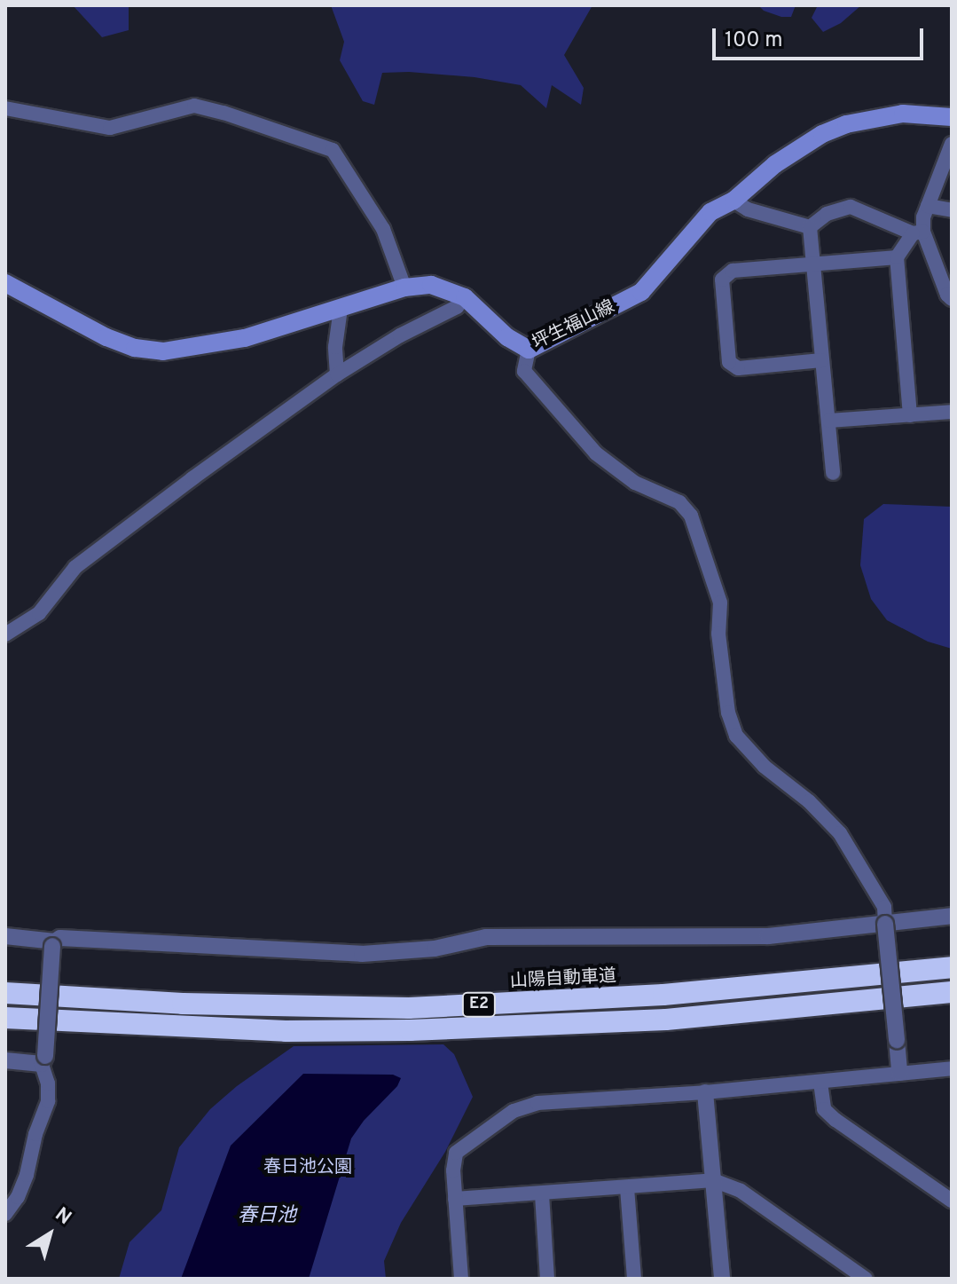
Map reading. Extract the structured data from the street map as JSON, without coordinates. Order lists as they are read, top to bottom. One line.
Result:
{"streets":{"highway":["山陽自動車道","E2"],"main road":["坪生福山線"]},"water":["春日池"],"parks":["春日池公園"],"scale_bar":"100 m","north":"top right"}
